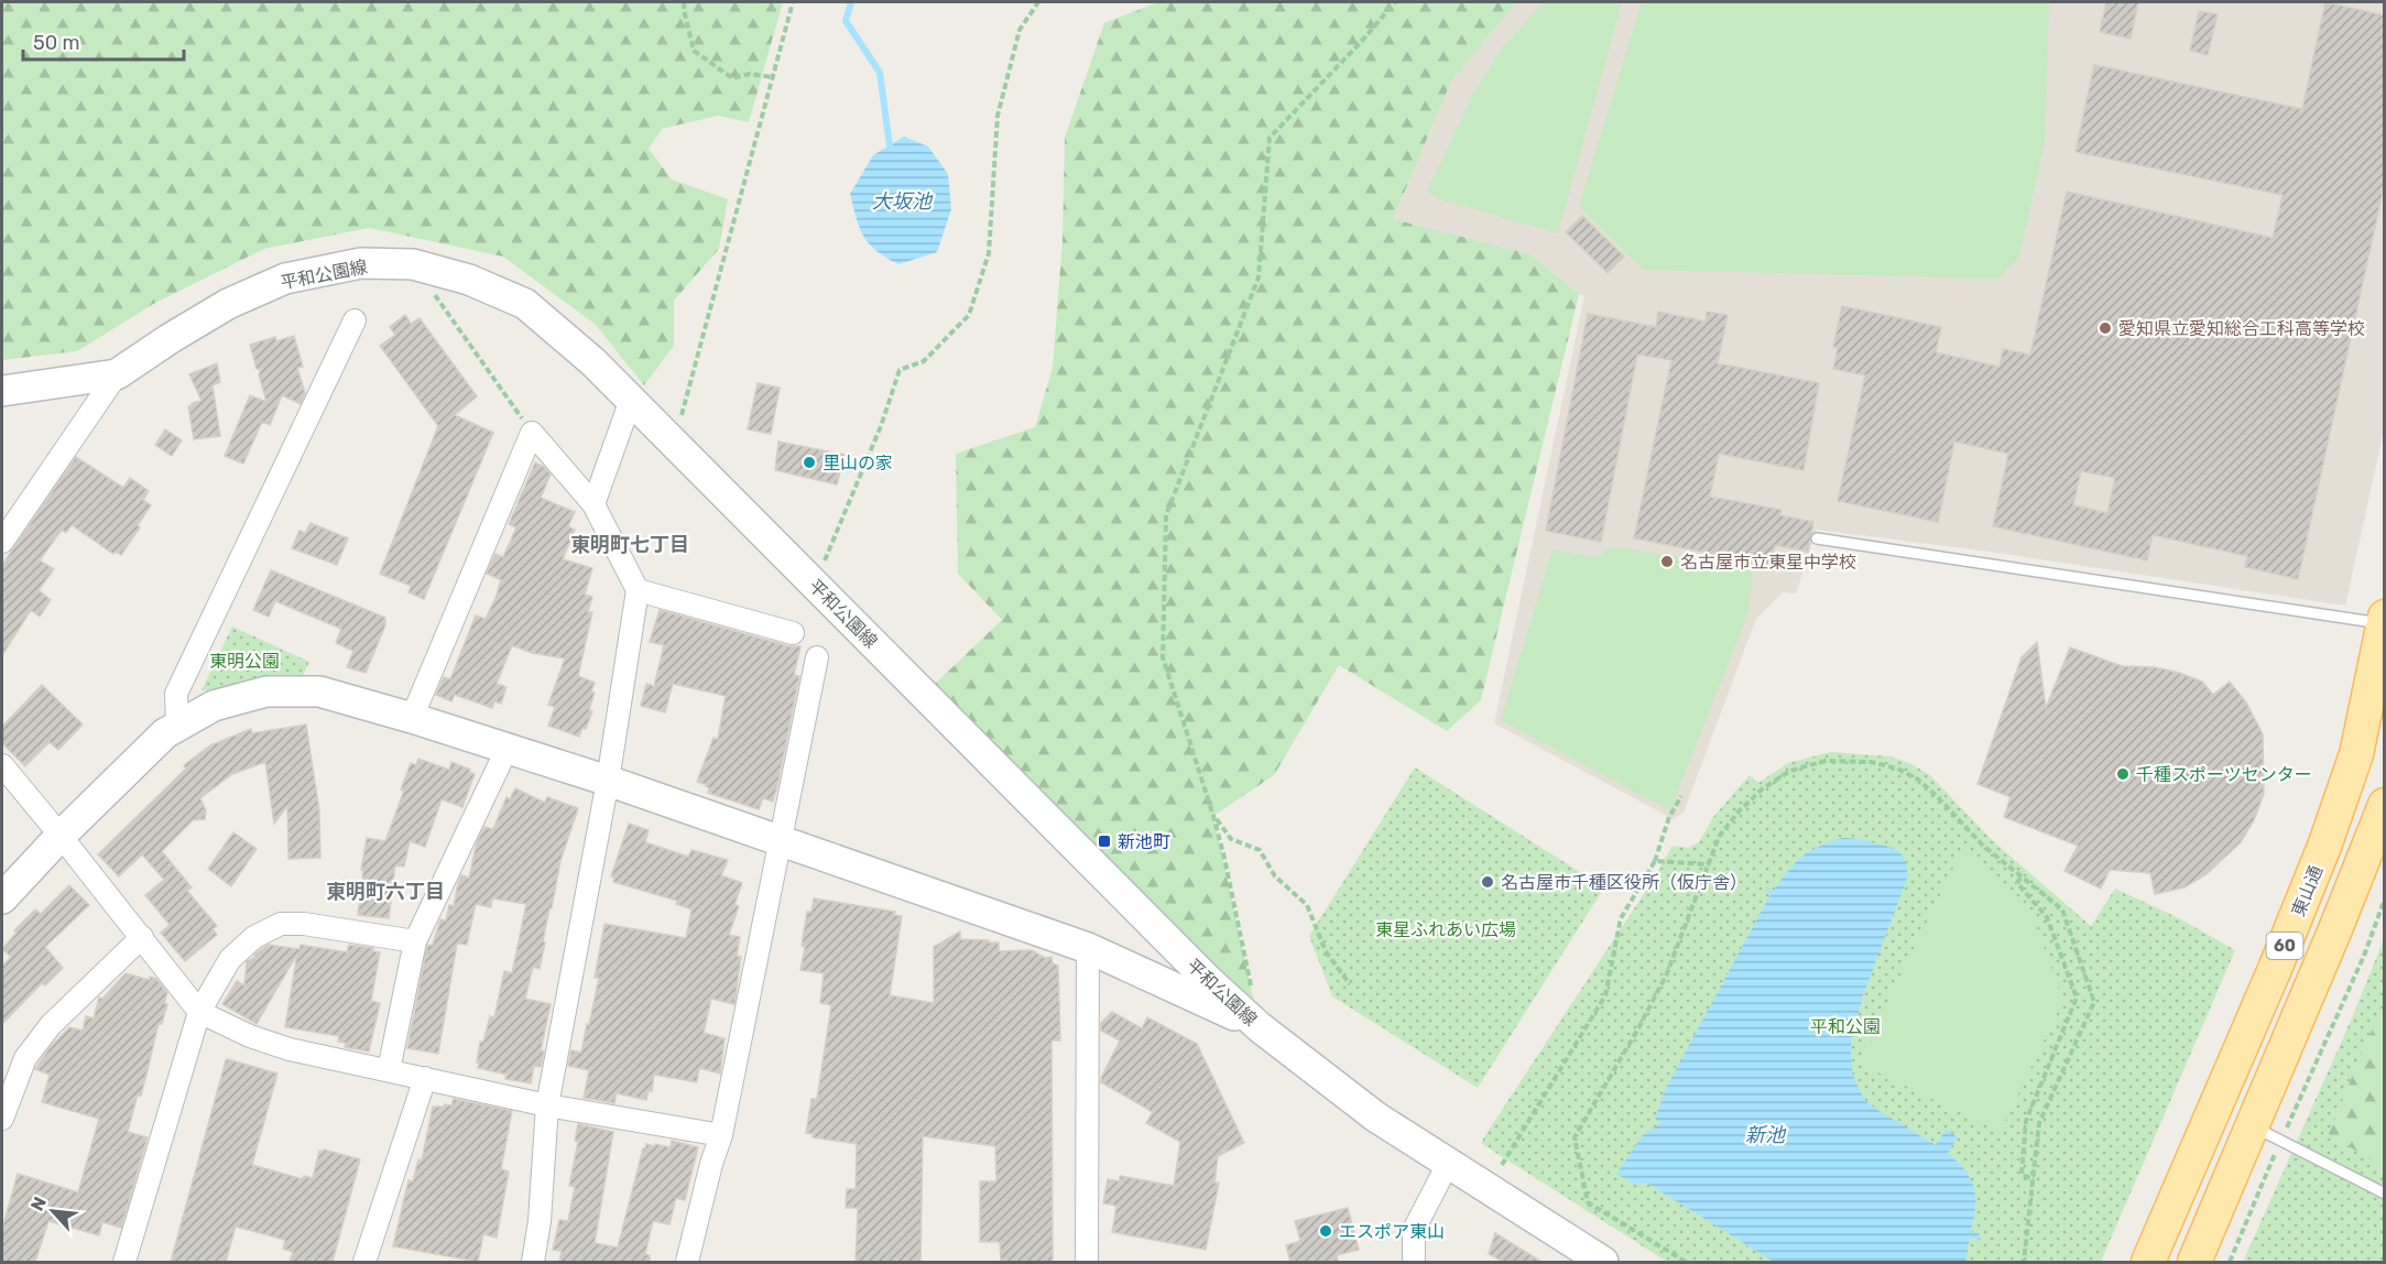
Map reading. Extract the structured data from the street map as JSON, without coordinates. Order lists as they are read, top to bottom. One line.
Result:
{"streets":{"main road":["東山通","60"],"street":["平和公園線"]},"districts":["東明町七丁目","東明町六丁目"],"water":["大坂池","新池"],"parks":["東明公園","東星ふれあい広場","平和公園"],"places":{"other":["愛知県立愛知総合工科高等学校","里山の家","名古屋市立東星中学校","千種スポーツセンター","名古屋市千種区役所（仮庁舎）","エスポア東山"],"transit":["新池町"]},"scale_bar":"50 m","north":"top left"}
